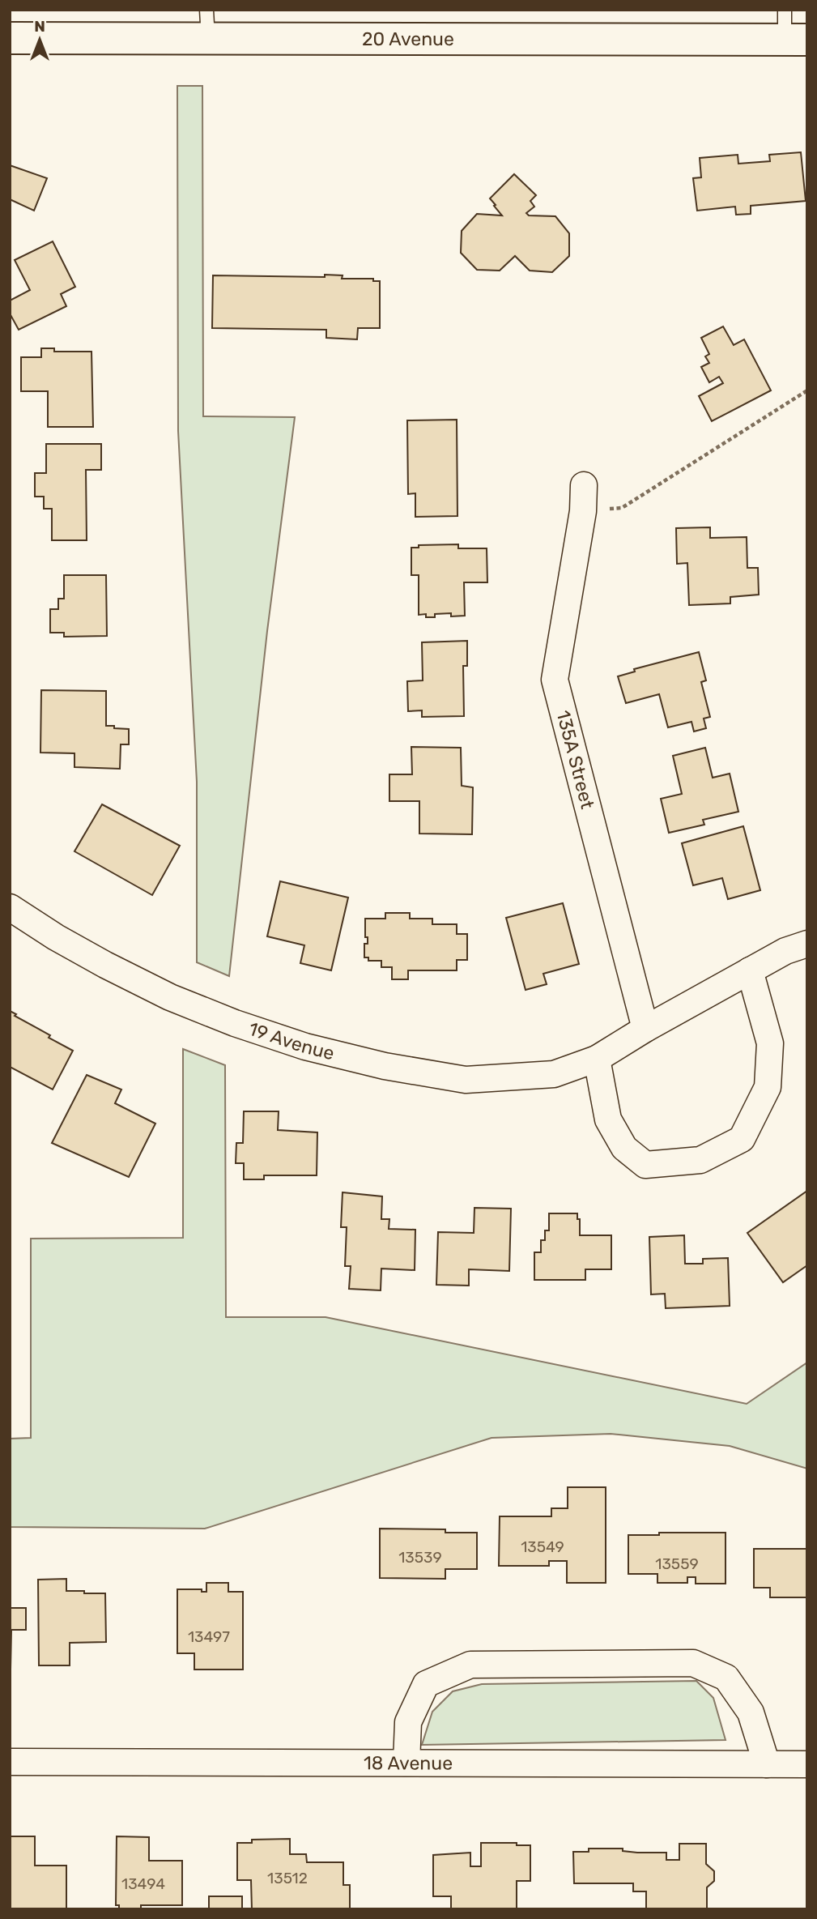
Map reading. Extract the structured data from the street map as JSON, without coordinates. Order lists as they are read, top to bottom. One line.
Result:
{"streets":{"street":["20 Avenue","135A Street","19 Avenue","18 Avenue"]},"crossings":[["135A Street","19 Avenue"]],"house_numbers":["13549","13539","13559","13497","13512","13494"],"north":"top"}
